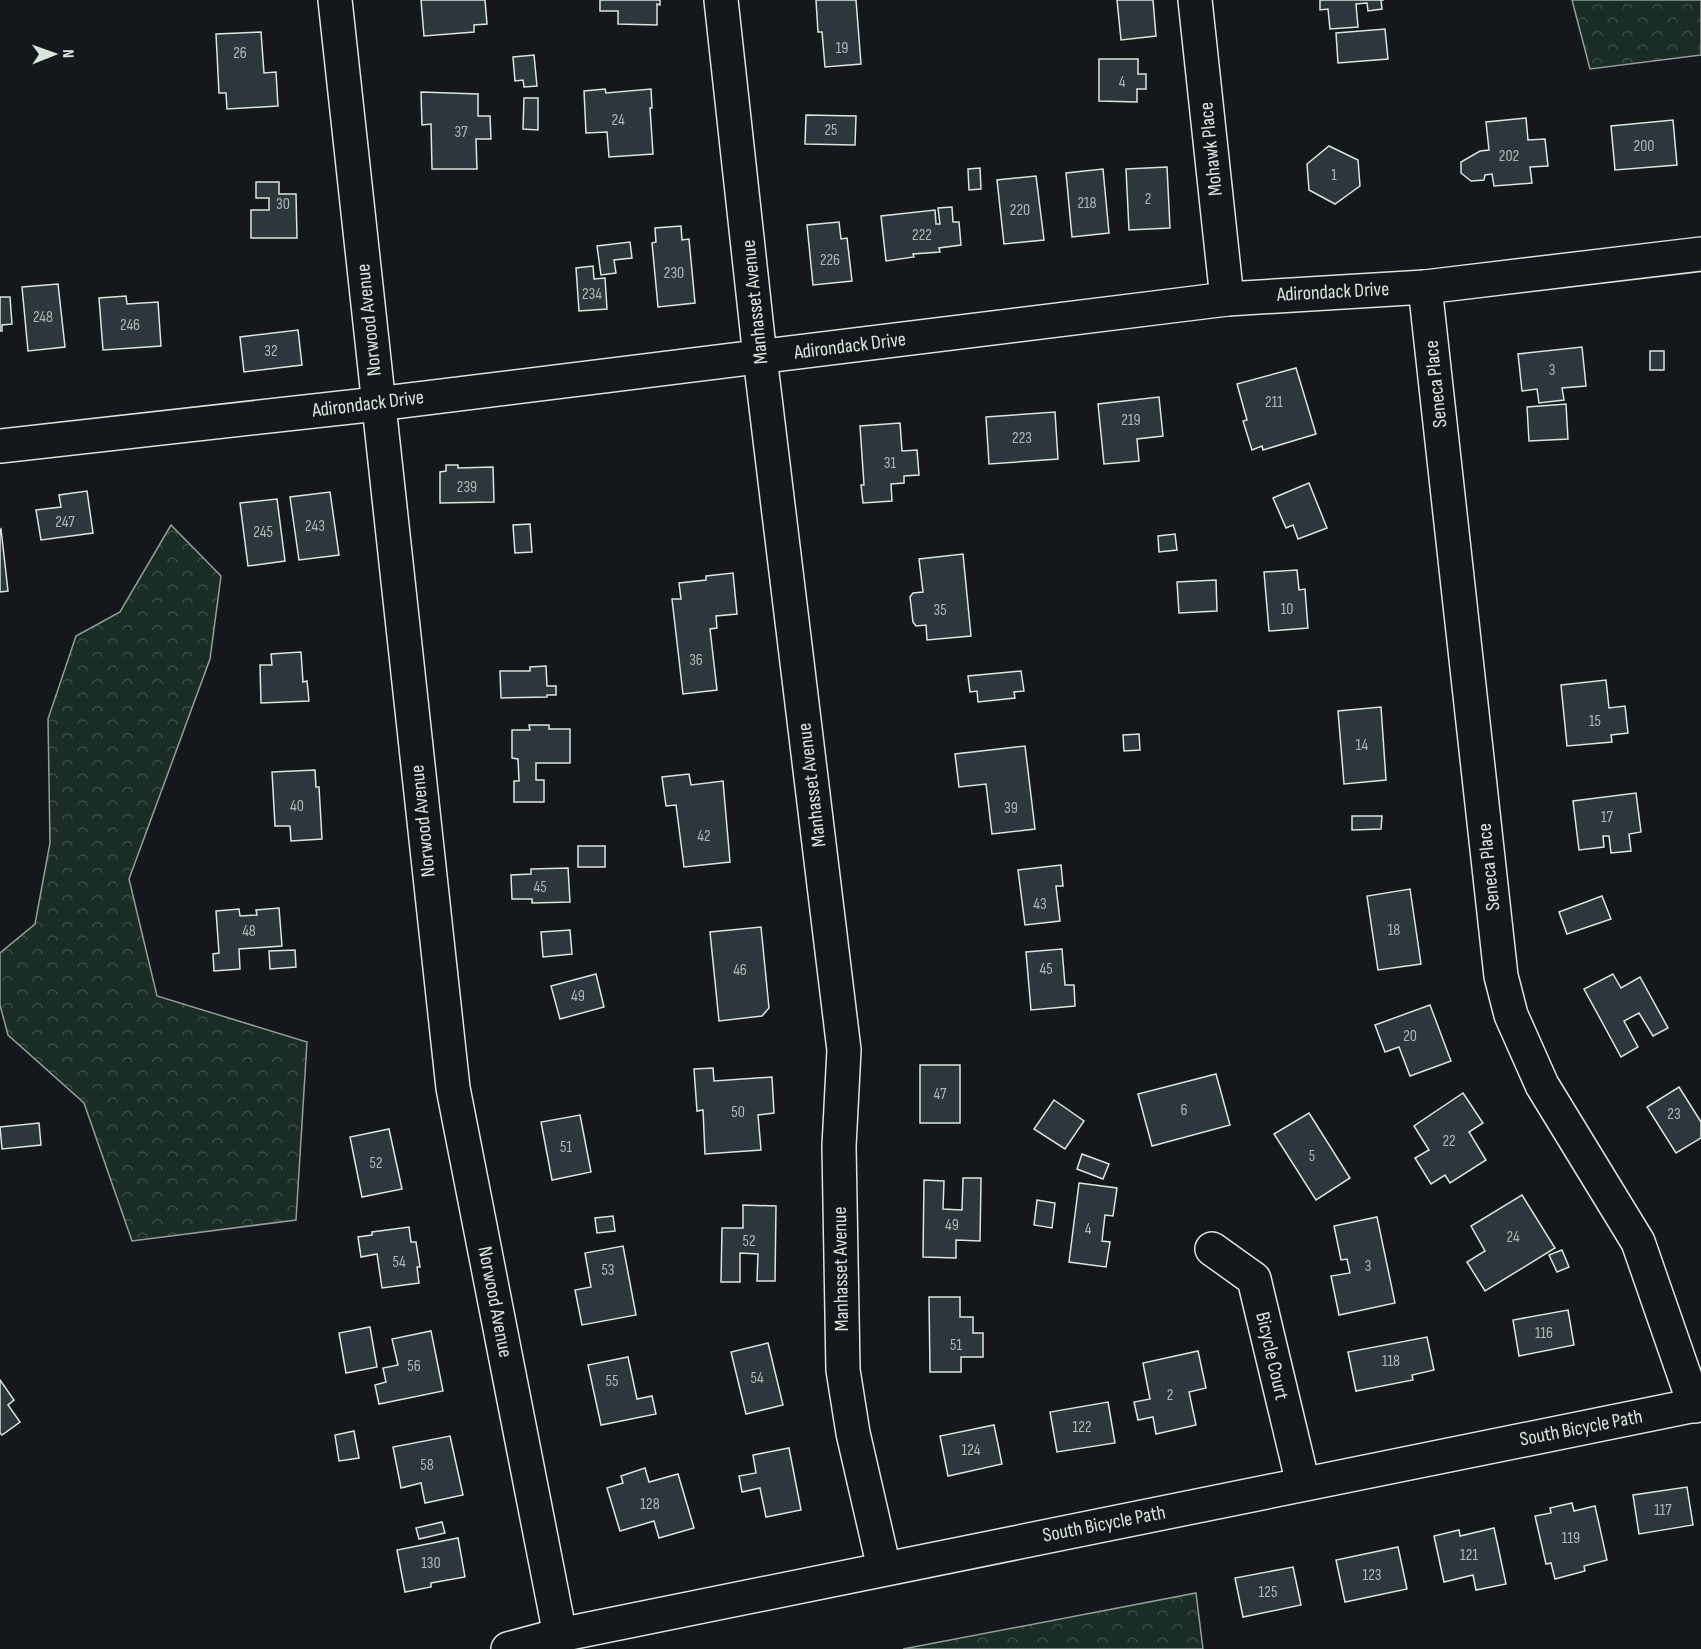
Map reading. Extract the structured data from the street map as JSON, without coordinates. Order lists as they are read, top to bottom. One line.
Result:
{"streets":{"street":["Mohawk Place","Adirondack Drive","Manhasset Avenue","Norwood Avenue","Seneca Place","Bicycle Court","South Bicycle Path"]},"crossings":[["Mohawk Place","Adirondack Drive"],["Adirondack Drive","Manhasset Avenue"],["Adirondack Drive","Norwood Avenue"],["Adirondack Drive","Seneca Place"],["Manhasset Avenue","South Bicycle Path"],["Norwood Avenue","South Bicycle Path"],["Seneca Place","South Bicycle Path"],["Bicycle Court","South Bicycle Path"]],"house_numbers":["19","26","4","24","25","37","200","202","1","2","218","30","220","222","226","230","234","248","246","32","3","211","219","223","31","239","247","243","245","10","35","36","15","14","40","39","17","42","45","43","18","48","45","46","49","20","47","6","50","23","22","51","5","52","49","4","24","52","54","3","53","116","51","118","56","54","55","2","122","124","58","128","117","119","121","130","123","125"],"north":"right"}
